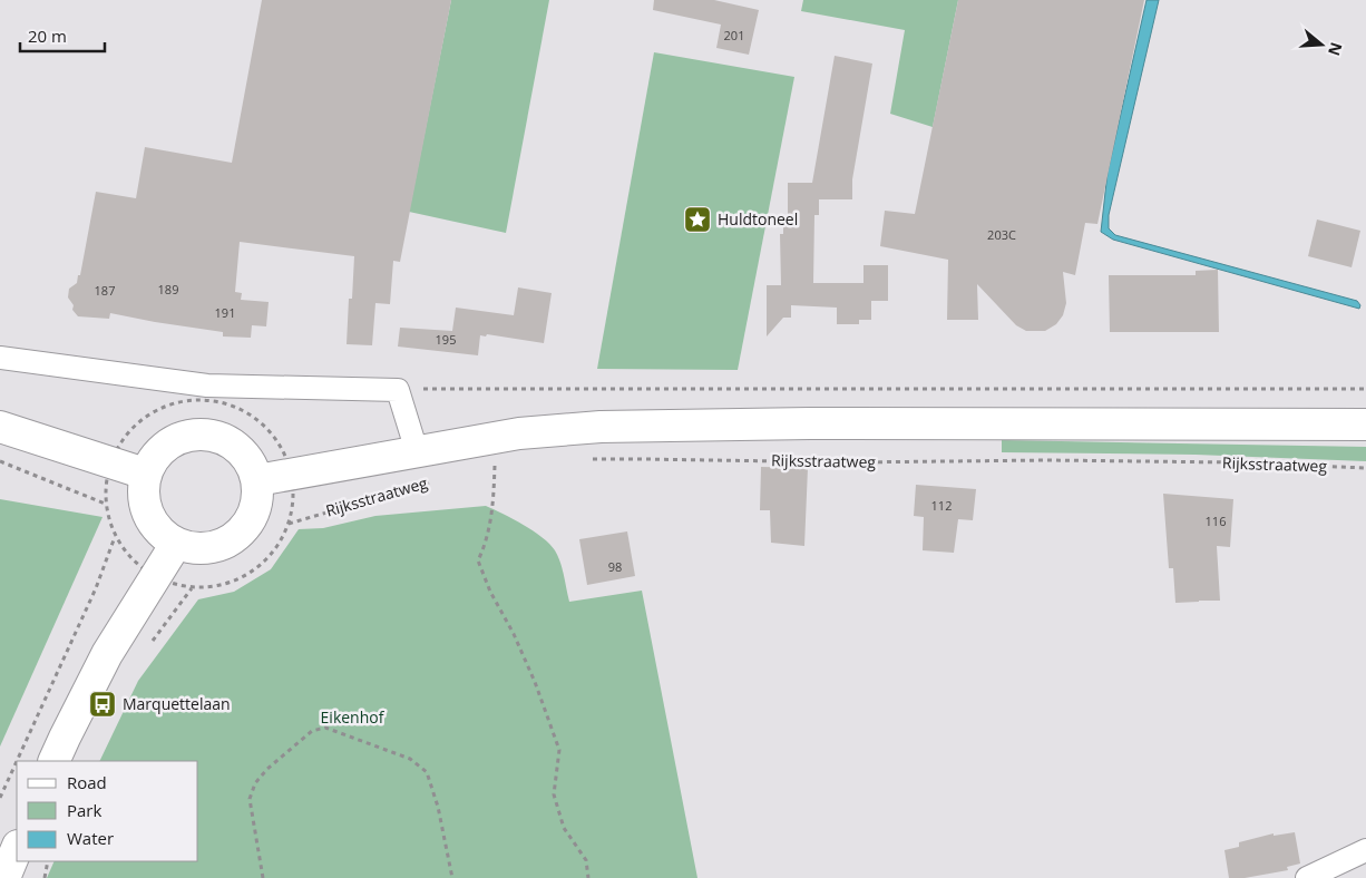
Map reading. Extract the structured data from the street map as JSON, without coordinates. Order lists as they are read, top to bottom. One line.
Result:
{"streets":{"main road":["Rijksstraatweg"]},"parks":["Eikenhof"],"places":{"place":["Huldtoneel"],"bus stop":["Marquettelaan"]},"house_numbers":["201","203C","189","187","191","195","112","116","98"],"legend":["Road","Park","Water"],"scale_bar":"20 m","north":"right"}
